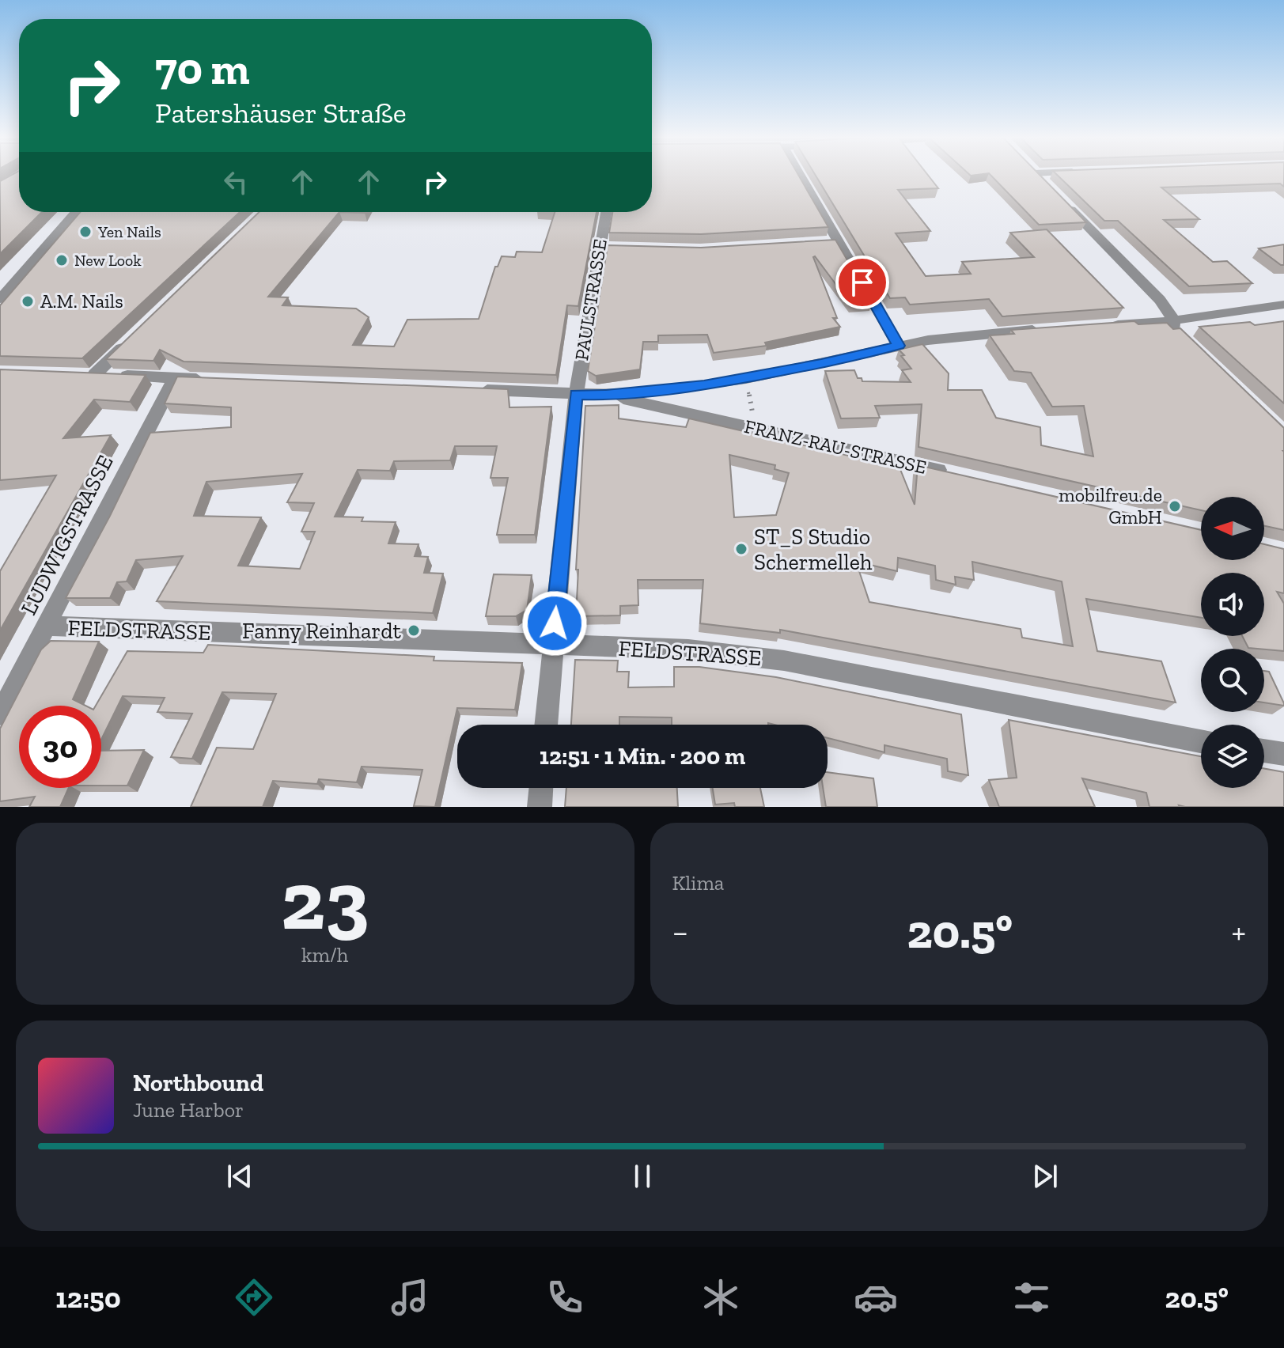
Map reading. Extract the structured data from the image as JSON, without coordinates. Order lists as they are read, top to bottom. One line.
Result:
{"streets":{"street":["PAULSTRASSE","FRANZ-RAU-STRASSE","LUDWIGSTRASSE","FELDSTRASSE"]},"crossings":[["PAULSTRASSE","FELDSTRASSE"],["LUDWIGSTRASSE","FELDSTRASSE"]],"places":["Yen Nails","New Look","A.M. Nails","mobilfreu.de GmbH","ST_S Studio Schermelleh","Fanny Reinhardt"],"north":"left","page":{"turn":["70 m","Patershäuser Straße"],"limit":"30","trip":"12:51 · 1 Min. · 200 m","tile":[["23","km/h"],"Klima"],"heat":["−","20.5°","+"],"song":["Northbound","June Harbor"],"tabs":["12:50","20.5°"]}}
